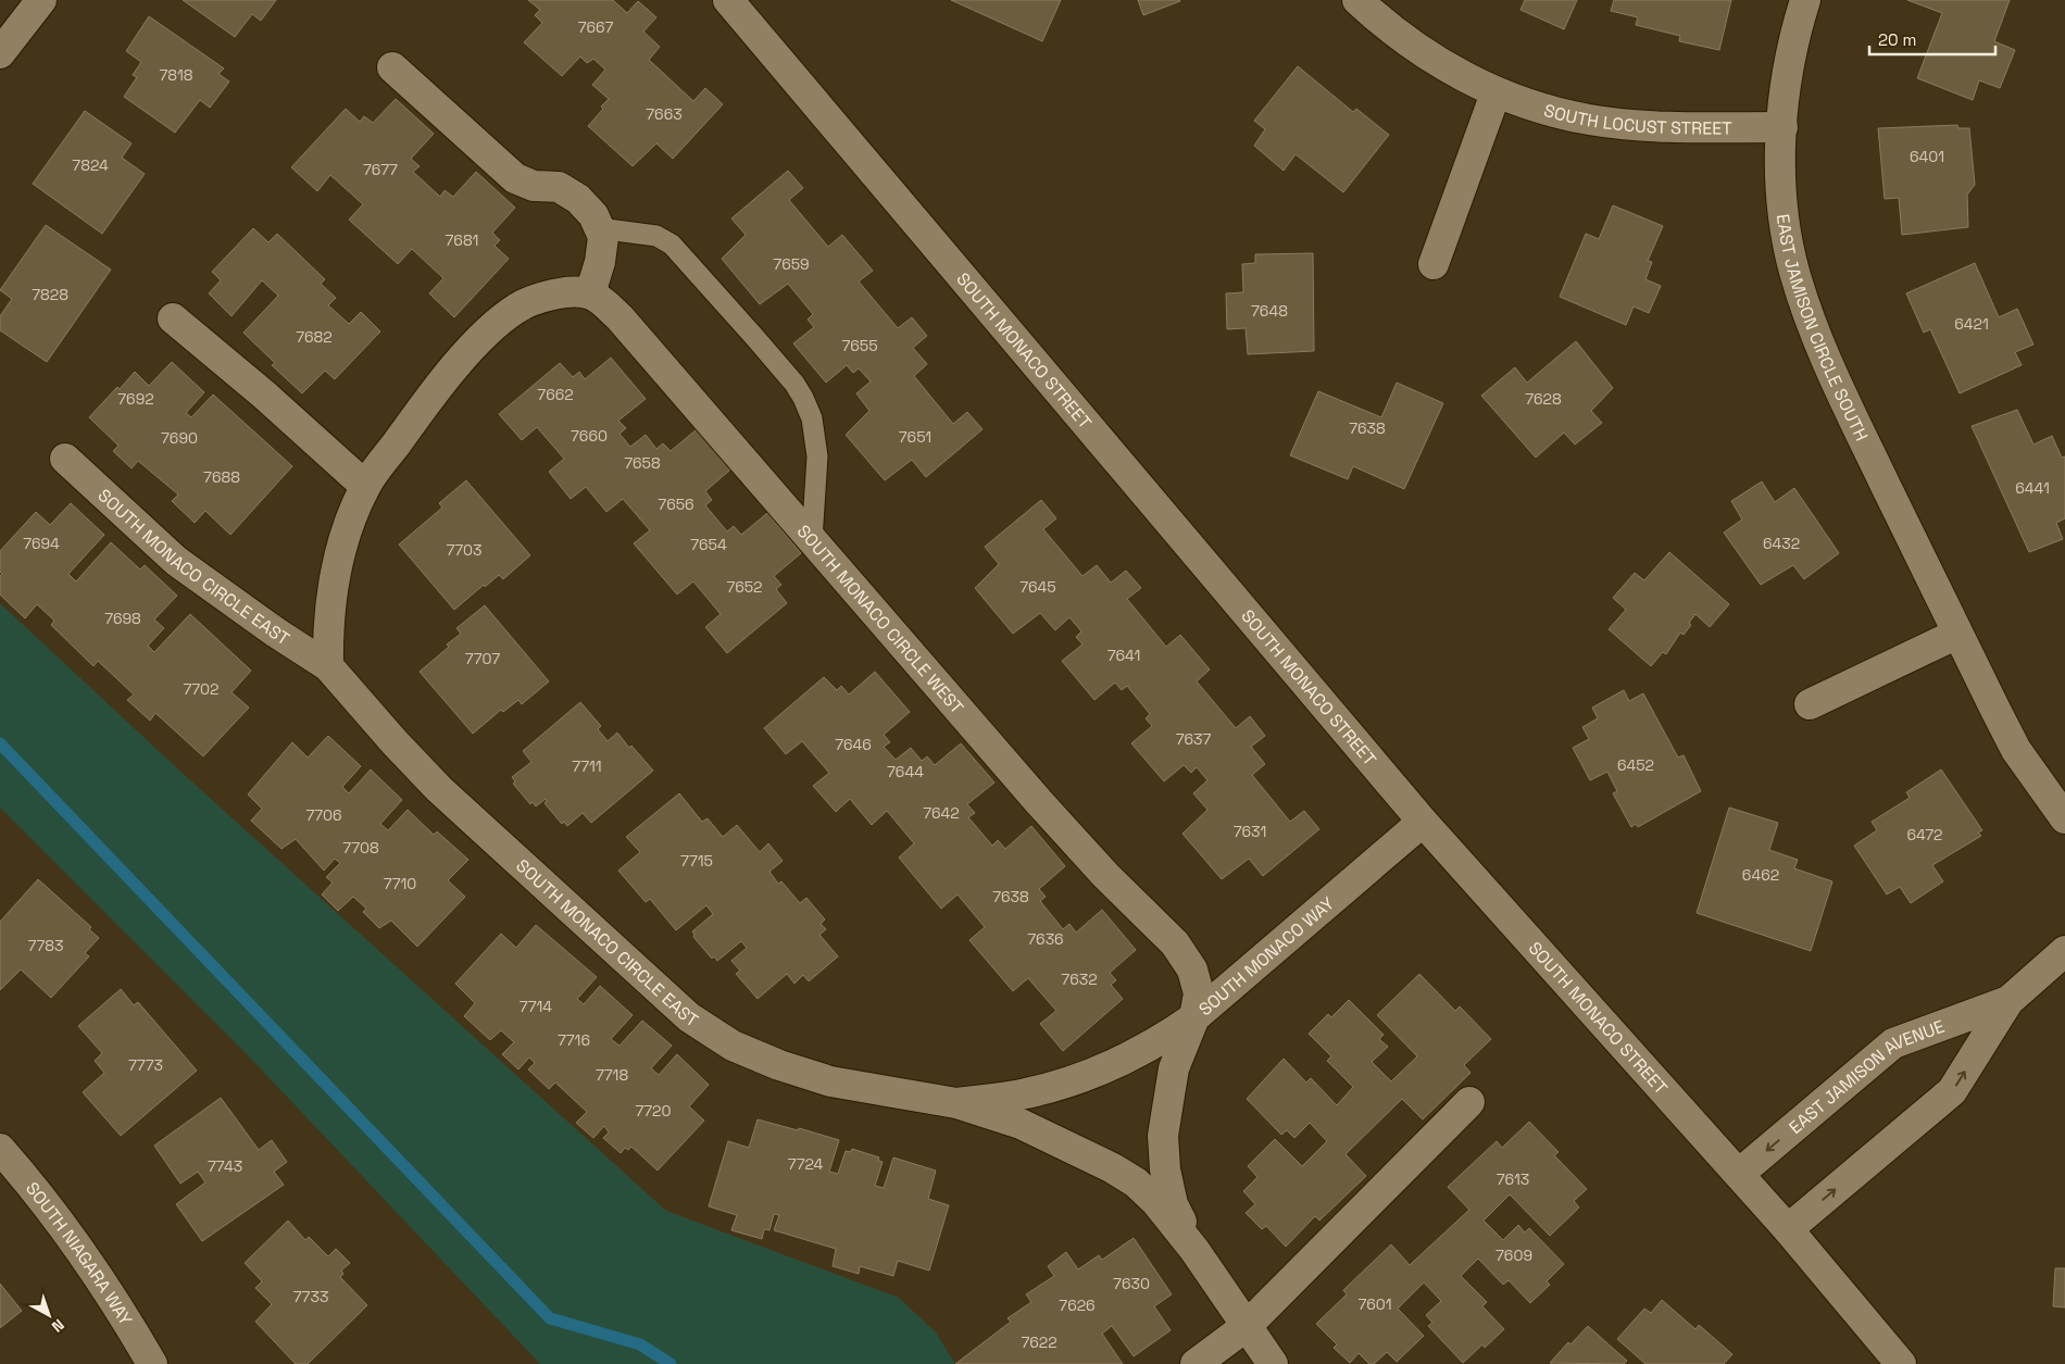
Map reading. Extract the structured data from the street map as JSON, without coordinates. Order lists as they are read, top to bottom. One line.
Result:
{"streets":{"street":["SOUTH LOCUST STREET","EAST JAMISON CIRCLE SOUTH","SOUTH MONACO STREET","SOUTH MONACO CIRCLE EAST","SOUTH MONACO CIRCLE WEST","SOUTH MONACO WAY","EAST JAMISON AVENUE","SOUTH NIAGARA WAY"]},"crossings":[["SOUTH LOCUST STREET","EAST JAMISON CIRCLE SOUTH"],["SOUTH MONACO STREET","SOUTH MONACO WAY"],["SOUTH MONACO STREET","EAST JAMISON AVENUE"],["SOUTH MONACO CIRCLE EAST","SOUTH MONACO WAY"],["SOUTH MONACO CIRCLE WEST","SOUTH MONACO WAY"]],"house_numbers":["7667","7818","7663","6401","7824","7677","7681","7659","7828","7648","6421","7682","7655","7662","7692","7628","7638","7660","7651","7690","7658","7688","6441","7656","7694","6432","7654","7703","7652","7645","7698","7641","7707","7702","7637","7646","6452","7711","7644","7642","7706","7631","6472","7708","7715","6462","7710","7638","7636","7783","7632","7714","7716","7773","7718","7720","7724","7743","7613","7609","7630","7733","7601","7626","7622"],"scale_bar":"20 m","north":"bottom right"}
